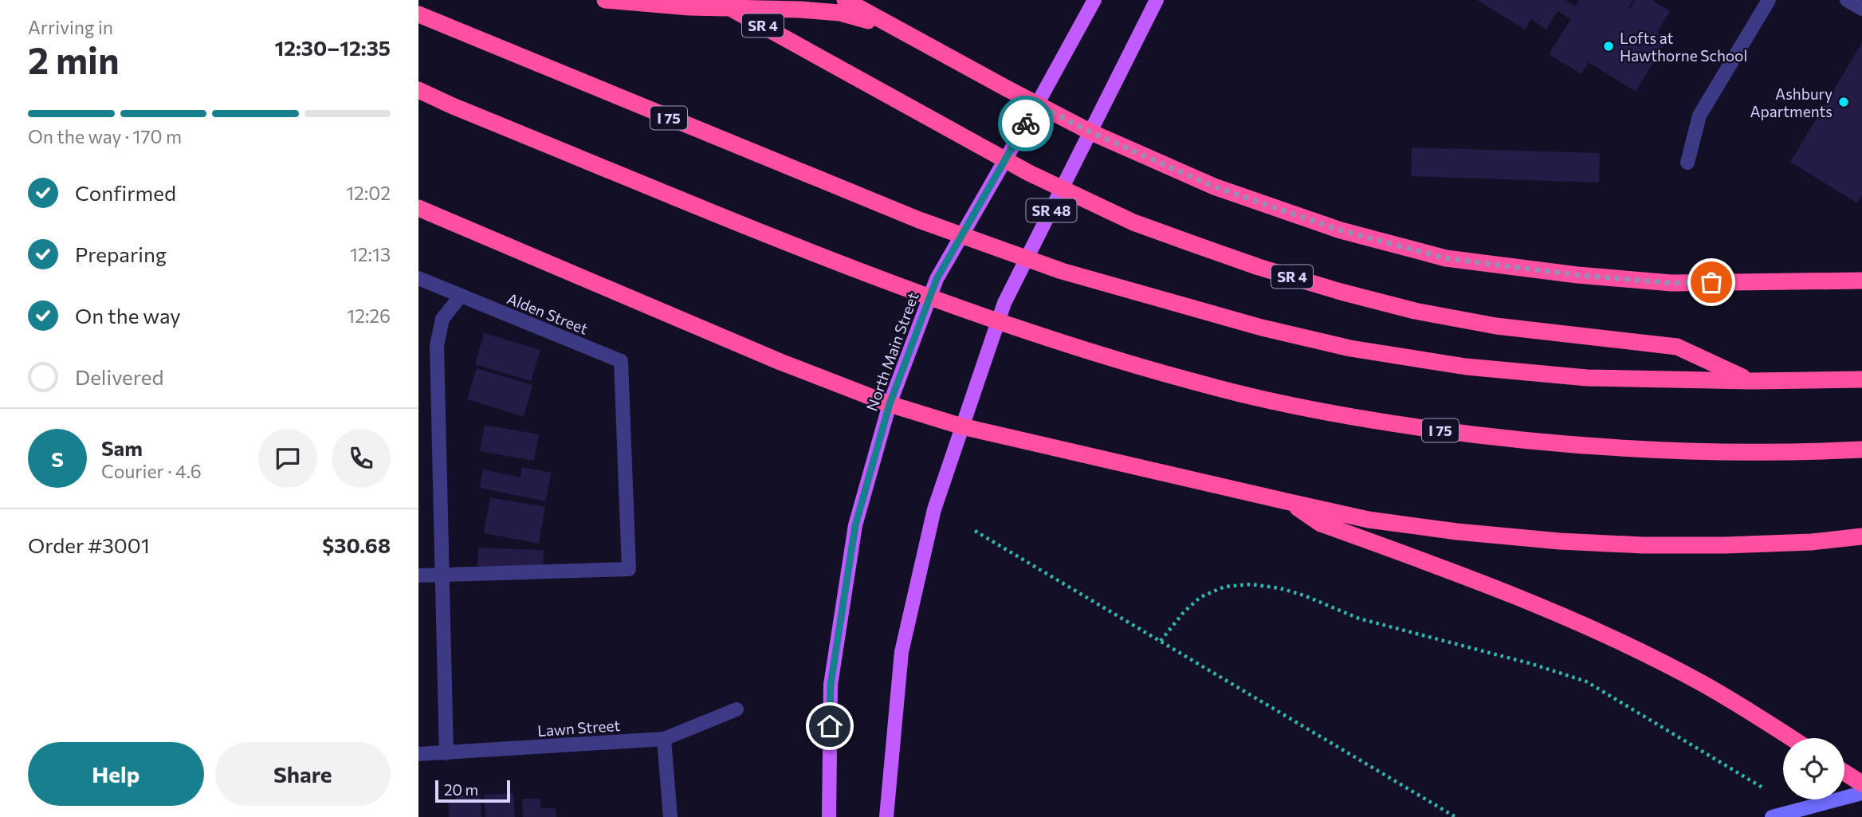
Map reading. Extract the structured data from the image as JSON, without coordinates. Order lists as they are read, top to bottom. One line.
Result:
{"streets":{"highway":["SR 4","I 75"],"main road":["SR 48","North Main Street"],"street":["Alden Street","Lawn Street"]},"crossings":[["SR 4","I 75"]],"places":["Lofts at Hawthorne School","Ashbury Apartments"],"scale_bar":"20 m","page":{"heading":["2 min","Arriving in","12:30–12:35"],"panel":["Sam","Courier · 4.6","Order #3001","$30.68"],"bar":"On the way · 170 m","list":[["Confirmed","12:02"],["Preparing","12:13"],["On the way","12:26"],"Delivered"],"round":"S","buttons":["Help","Share"],"scale":"20 m"}}
